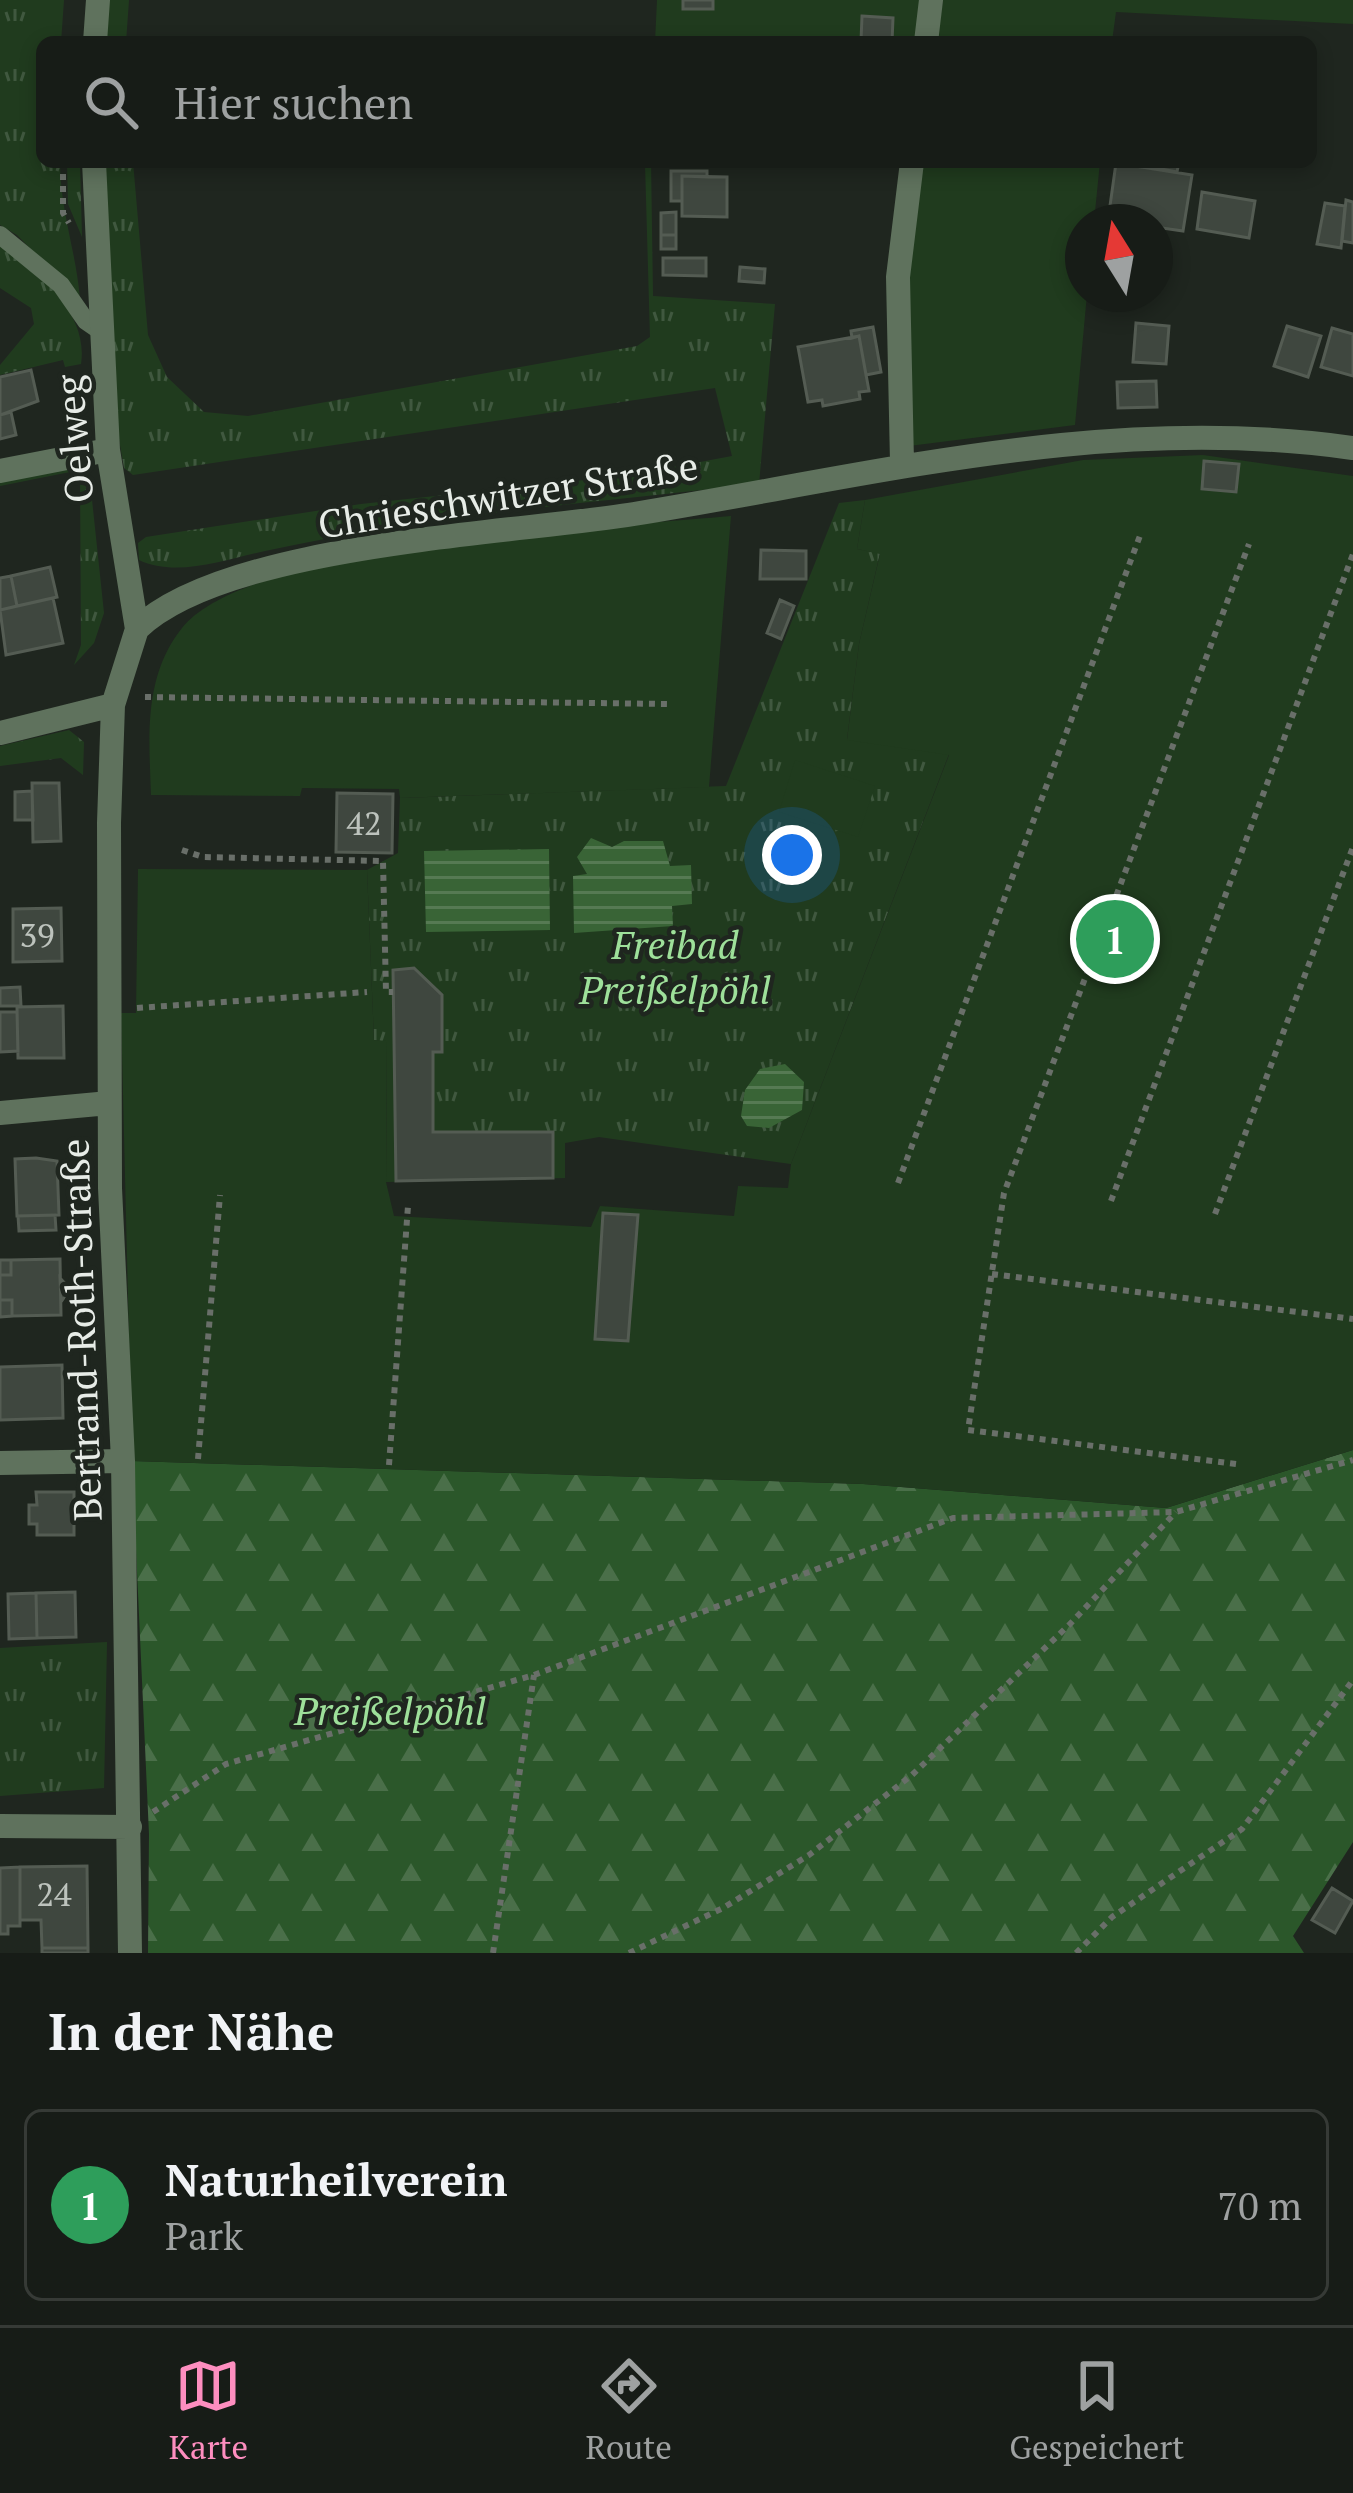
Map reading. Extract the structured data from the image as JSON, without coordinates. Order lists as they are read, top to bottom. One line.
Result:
{"streets":{"street":["Oelweg","Chrieschwitzer Straße","Bertrand-Roth-Straße"]},"crossings":[["Oelweg","Chrieschwitzer Straße"],["Oelweg","Bertrand-Roth-Straße"]],"parks":["Freibad Preißelpöhl","Preißelpöhl"],"house_numbers":["42","39","24"],"north":"top","page":{"search":"Hier suchen","pins":"1","heading":"In der Nähe","list":[{"mark":"1","name":"Naturheilverein","note":"Park","value":"70 m"}],"nav":["Karte","Route","Gespeichert"]}}
